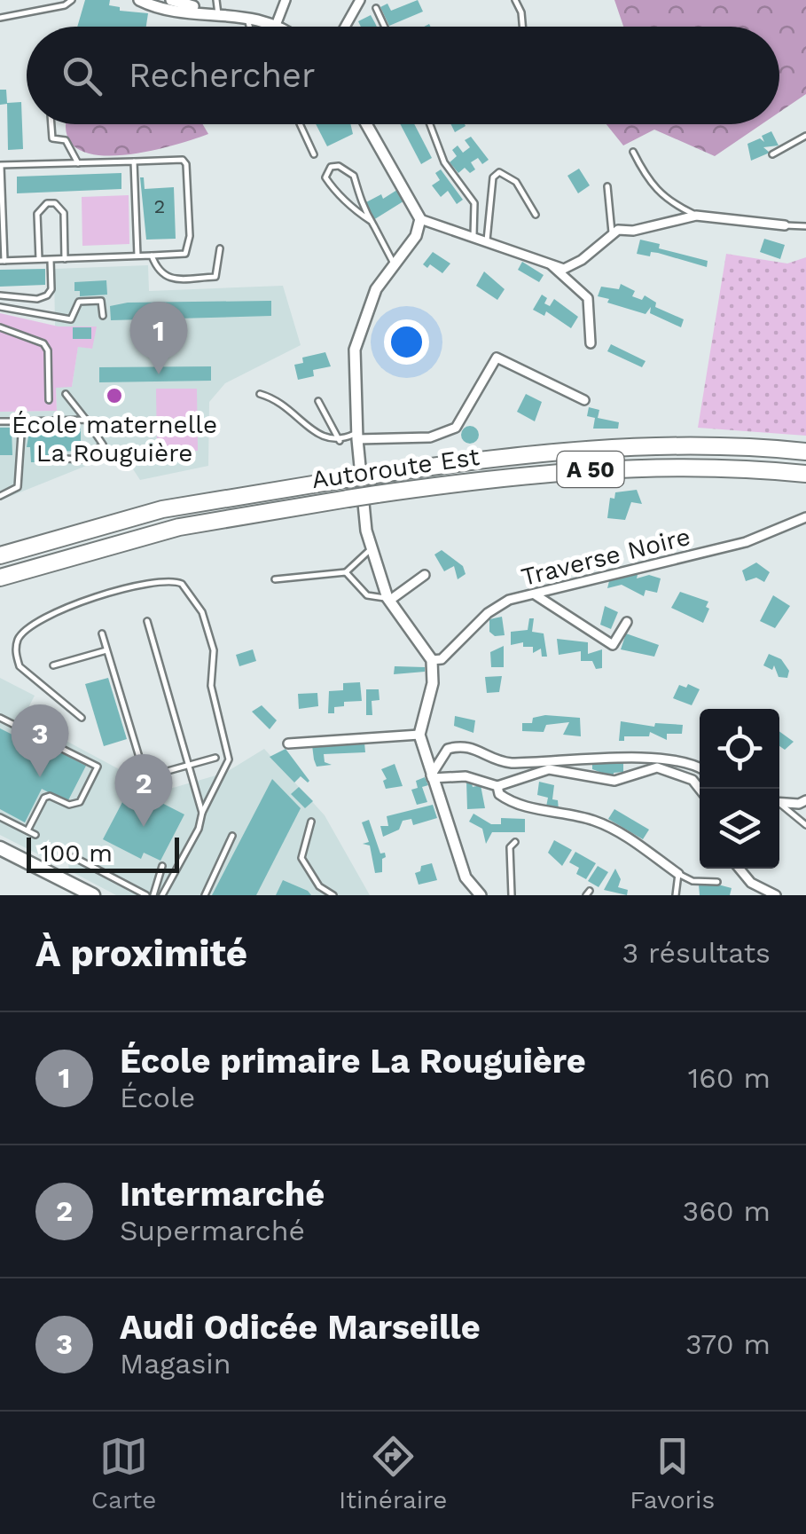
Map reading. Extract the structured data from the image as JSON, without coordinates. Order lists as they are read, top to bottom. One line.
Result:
{"streets":{"highway":["Autoroute Est","A 50"],"street":["Traverse Noire"]},"places":["École maternelle La Rouguière"],"house_numbers":["2"],"scale_bar":"100 m","page":{"search":"Rechercher","pins":["1","3","2"],"scale":"100 m","heading":["À proximité","3 résultats"],"list":[{"mark":"1","name":"École primaire La Rouguière","note":"École","value":"160 m"},{"mark":"2","name":"Intermarché","note":"Supermarché","value":"360 m"},{"mark":"3","name":"Audi Odicée Marseille","note":"Magasin","value":"370 m"}],"nav":["Carte","Itinéraire","Favoris"]}}
